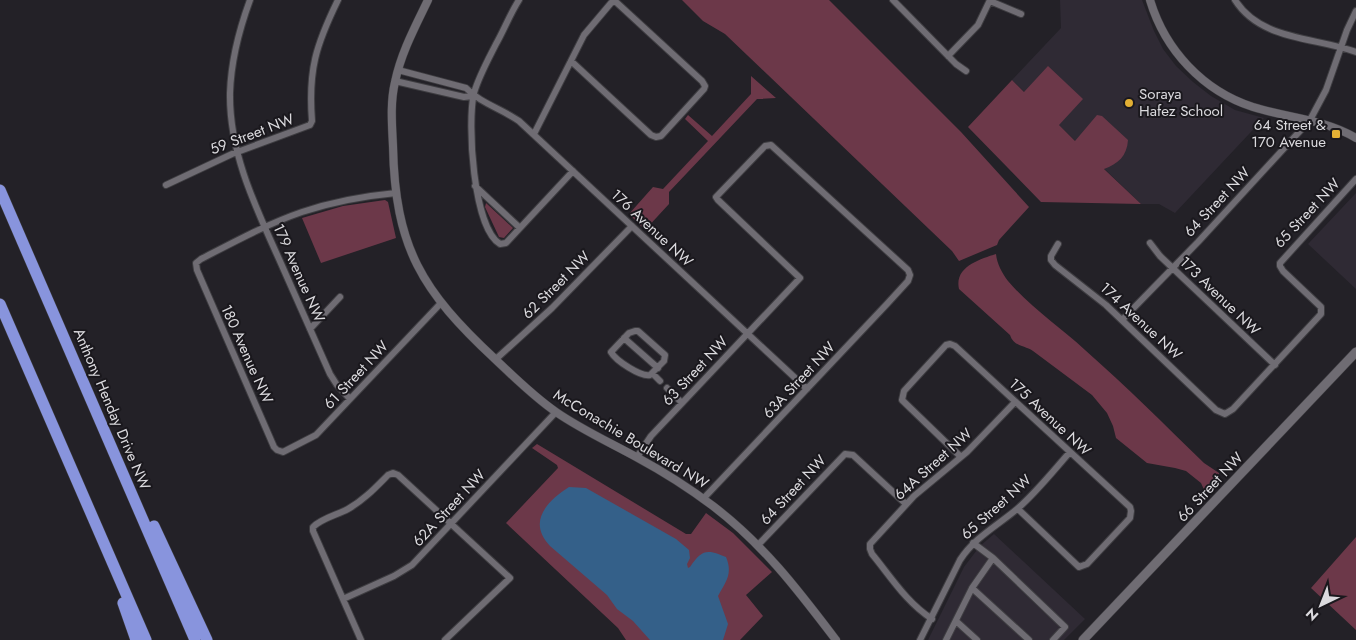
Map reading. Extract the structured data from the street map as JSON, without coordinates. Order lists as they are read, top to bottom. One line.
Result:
{"streets":{"highway":["Anthony Henday Drive NW"],"main road":["66 Street NW"],"street":["59 Street NW","64 Street NW","65 Street NW","176 Avenue NW","179 Avenue NW","62 Street NW","173 Avenue NW","174 Avenue NW","180 Avenue NW","63 Street NW","61 Street NW","63A Street NW","175 Avenue NW","McConachie Boulevard NW","64A Street NW","62A Street NW"]},"crossings":[["59 Street NW","179 Avenue NW"],["64 Street NW","173 Avenue NW"],["64 Street NW","174 Avenue NW"],["64 Street NW","McConachie Boulevard NW"],["64 Street NW","64A Street NW"],["65 Street NW","173 Avenue NW"],["65 Street NW","174 Avenue NW"],["65 Street NW","175 Avenue NW"],["65 Street NW","64A Street NW"],["176 Avenue NW","62 Street NW"],["176 Avenue NW","63 Street NW"],["176 Avenue NW","63A Street NW"],["176 Avenue NW","McConachie Boulevard NW"],["179 Avenue NW","180 Avenue NW"],["179 Avenue NW","61 Street NW"],["62 Street NW","McConachie Boulevard NW"],["173 Avenue NW","174 Avenue NW"],["180 Avenue NW","61 Street NW"],["63 Street NW","63A Street NW"],["63 Street NW","McConachie Boulevard NW"],["61 Street NW","McConachie Boulevard NW"],["63A Street NW","McConachie Boulevard NW"],["175 Avenue NW","64A Street NW"],["McConachie Boulevard NW","62A Street NW"]],"places":{"other":["Soraya Hafez School"],"transit":["64 Street & 170 Avenue"]},"north":"bottom left"}
